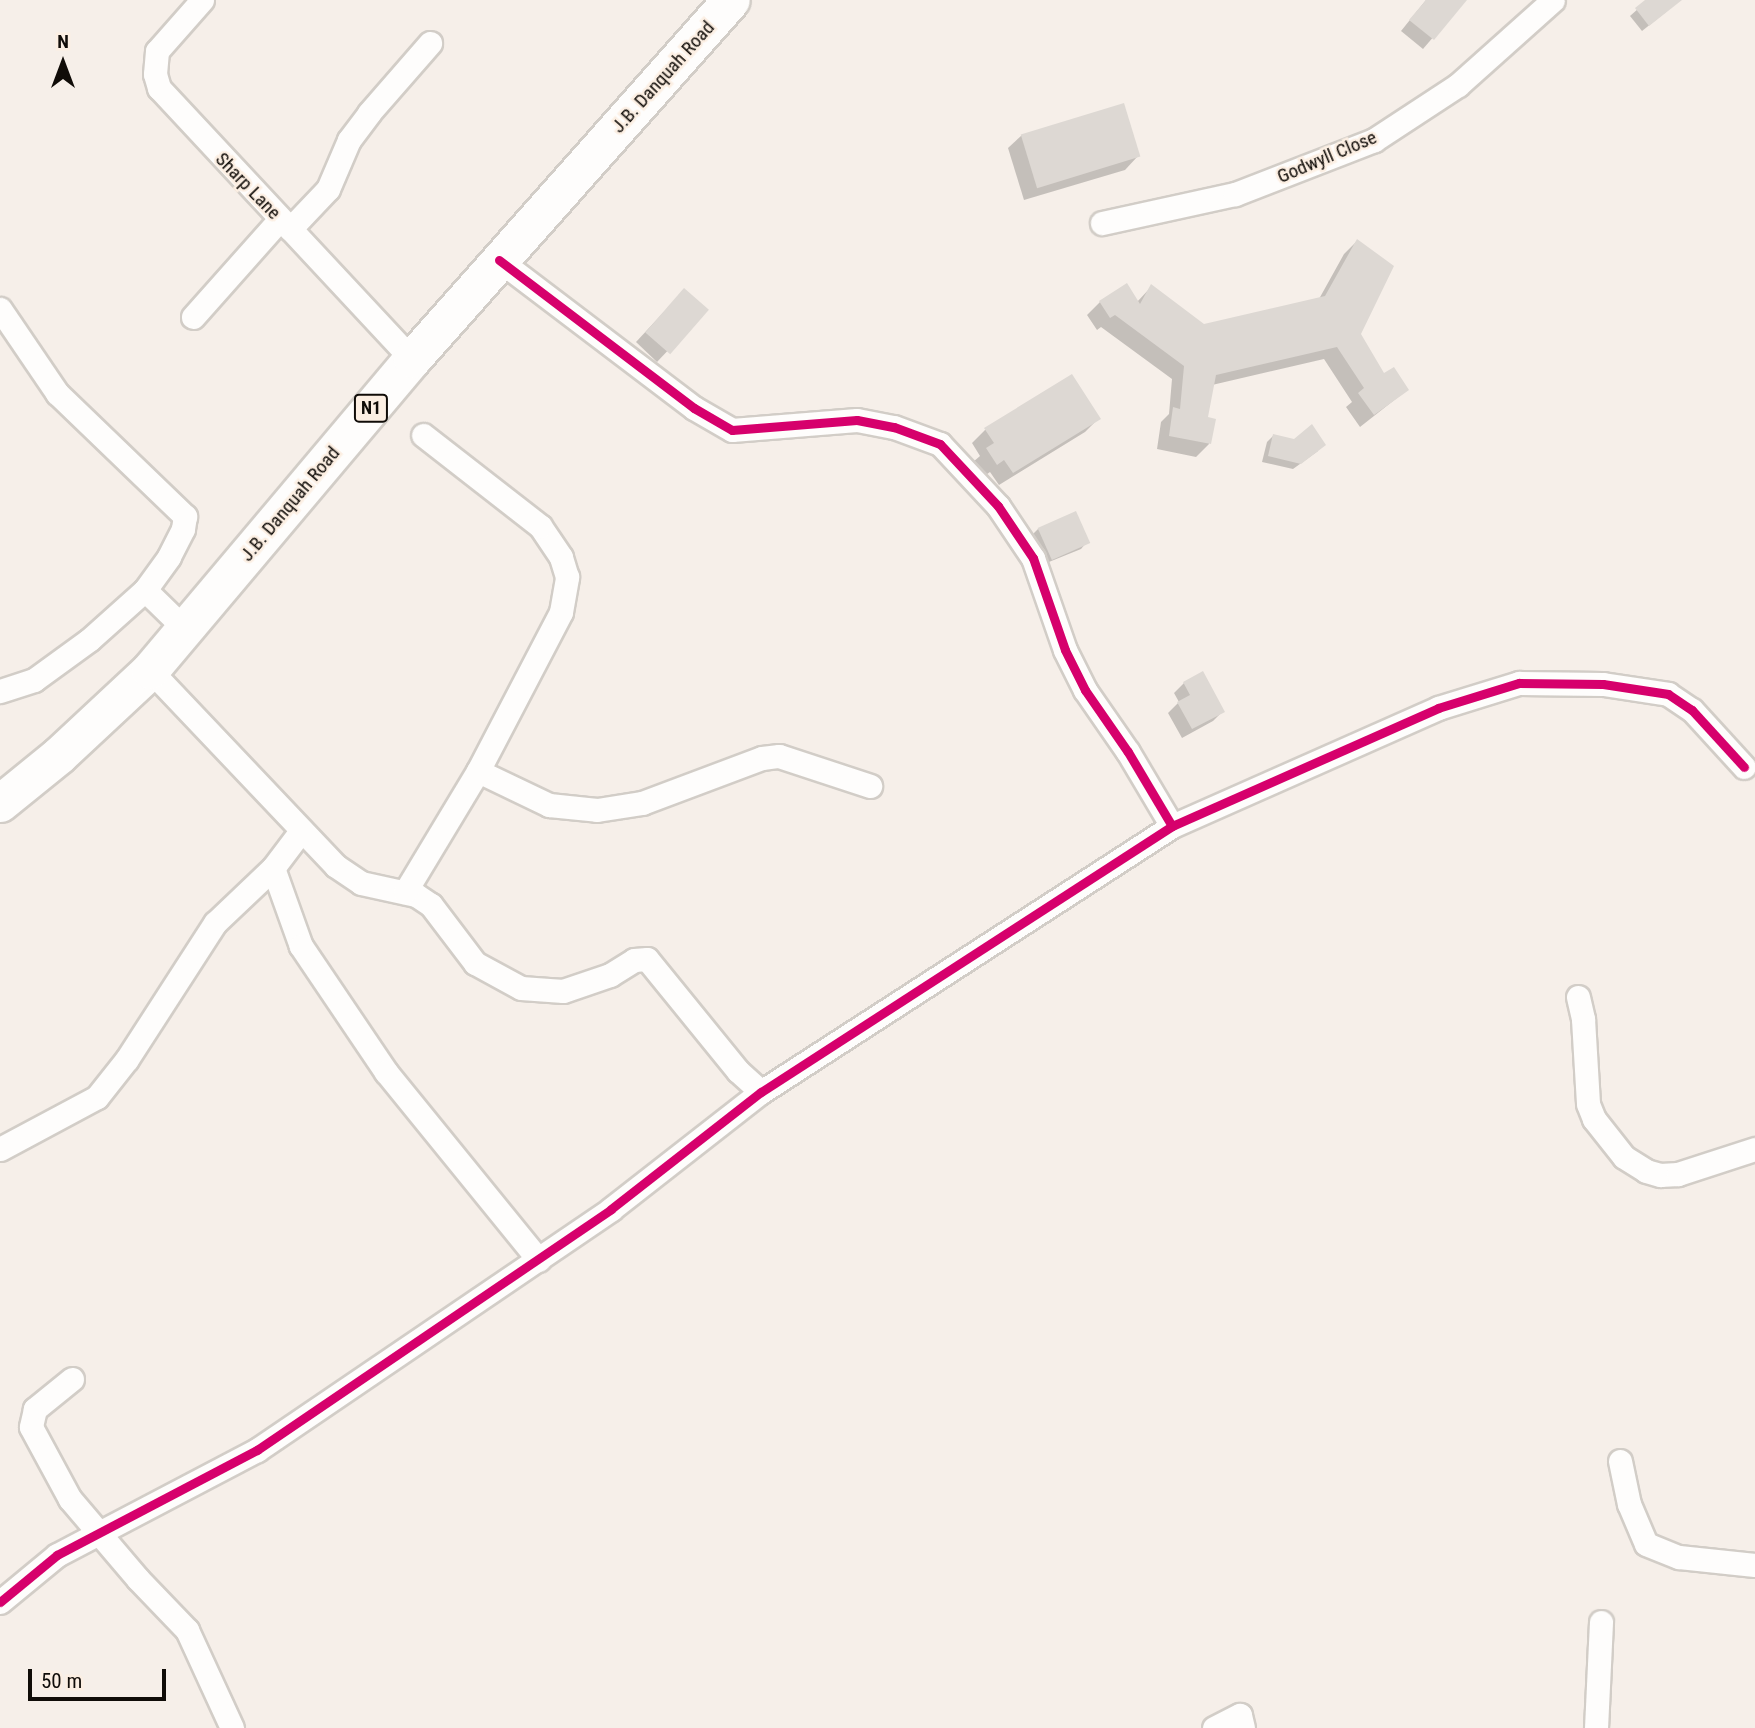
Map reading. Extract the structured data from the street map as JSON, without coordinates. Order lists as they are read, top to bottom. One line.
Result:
{"streets":{"highway":["J.B. Danquah Road","N1"],"street":["Godwyll Close","Sharp Lane"]},"crossings":[["J.B. Danquah Road","Sharp Lane"]],"scale_bar":"50 m","north":"top"}
